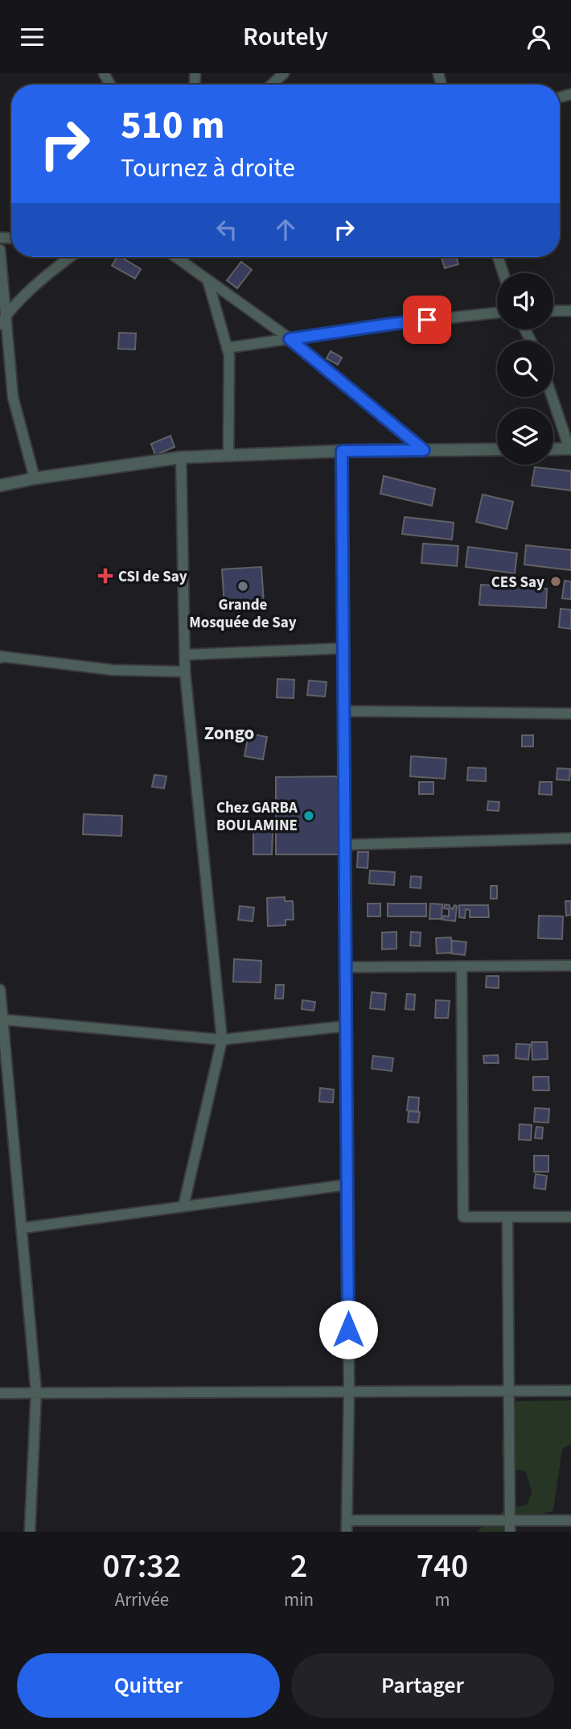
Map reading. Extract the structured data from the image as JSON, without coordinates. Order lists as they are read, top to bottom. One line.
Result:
{"districts":["Zongo"],"places":{"health":["CSI de Say"],"other":["CES Say","Grande Mosquée de Say","Chez GARBA BOULAMINE"]},"page":{"header":"Routely","turn":["510 m","Tournez à droite"],"eta":["07:32","Arrivée","2","min","740","m"],"buttons":["Quitter","Partager"]}}
